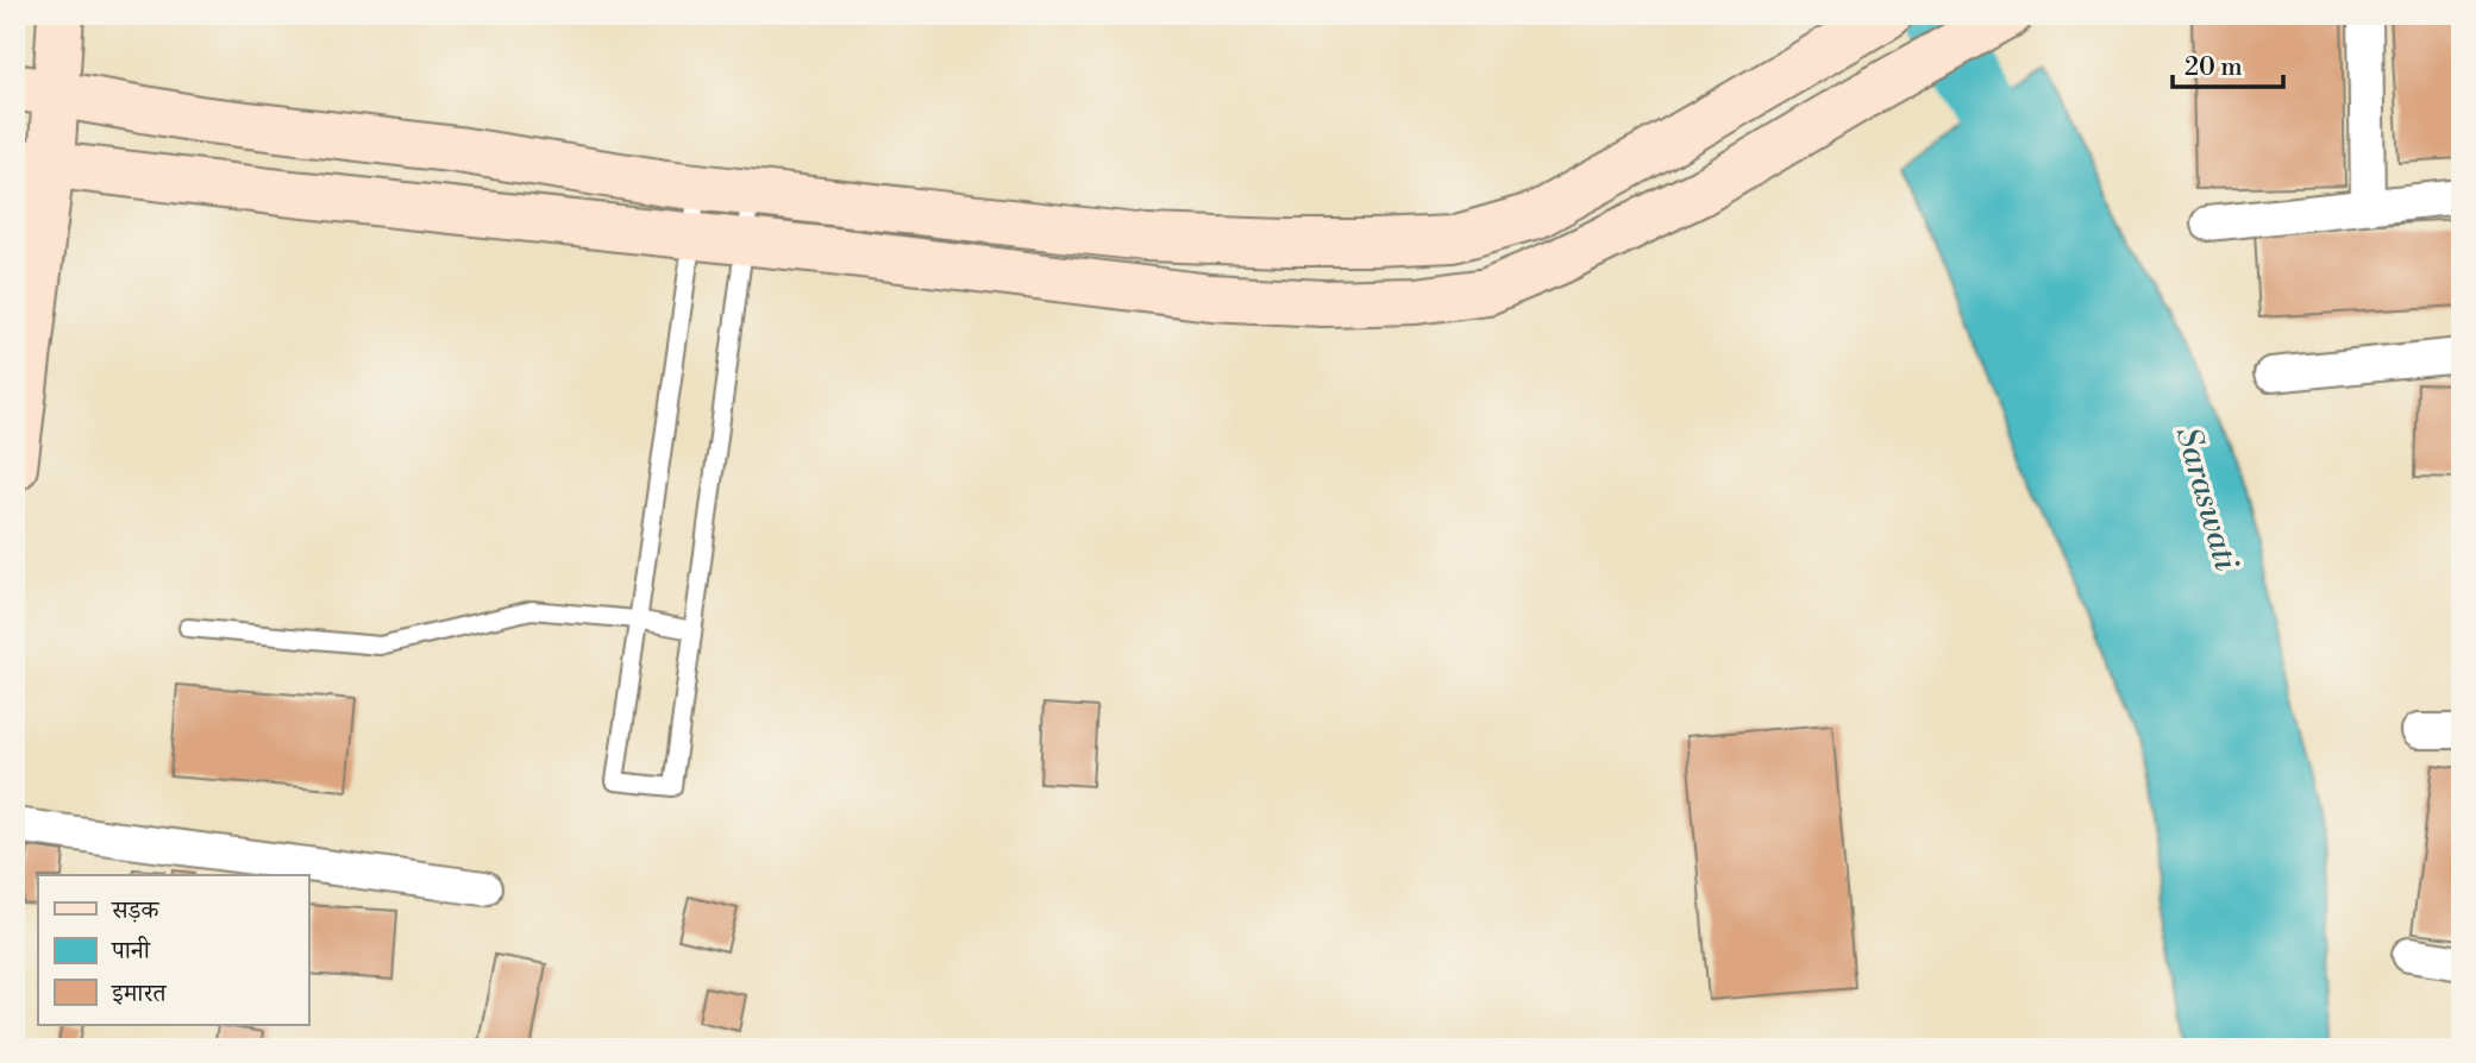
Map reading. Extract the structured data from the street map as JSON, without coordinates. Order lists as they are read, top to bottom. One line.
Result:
{"water":["Saraswati"],"legend":["सड़क","पानी","इमारत"],"scale_bar":"20 m"}
